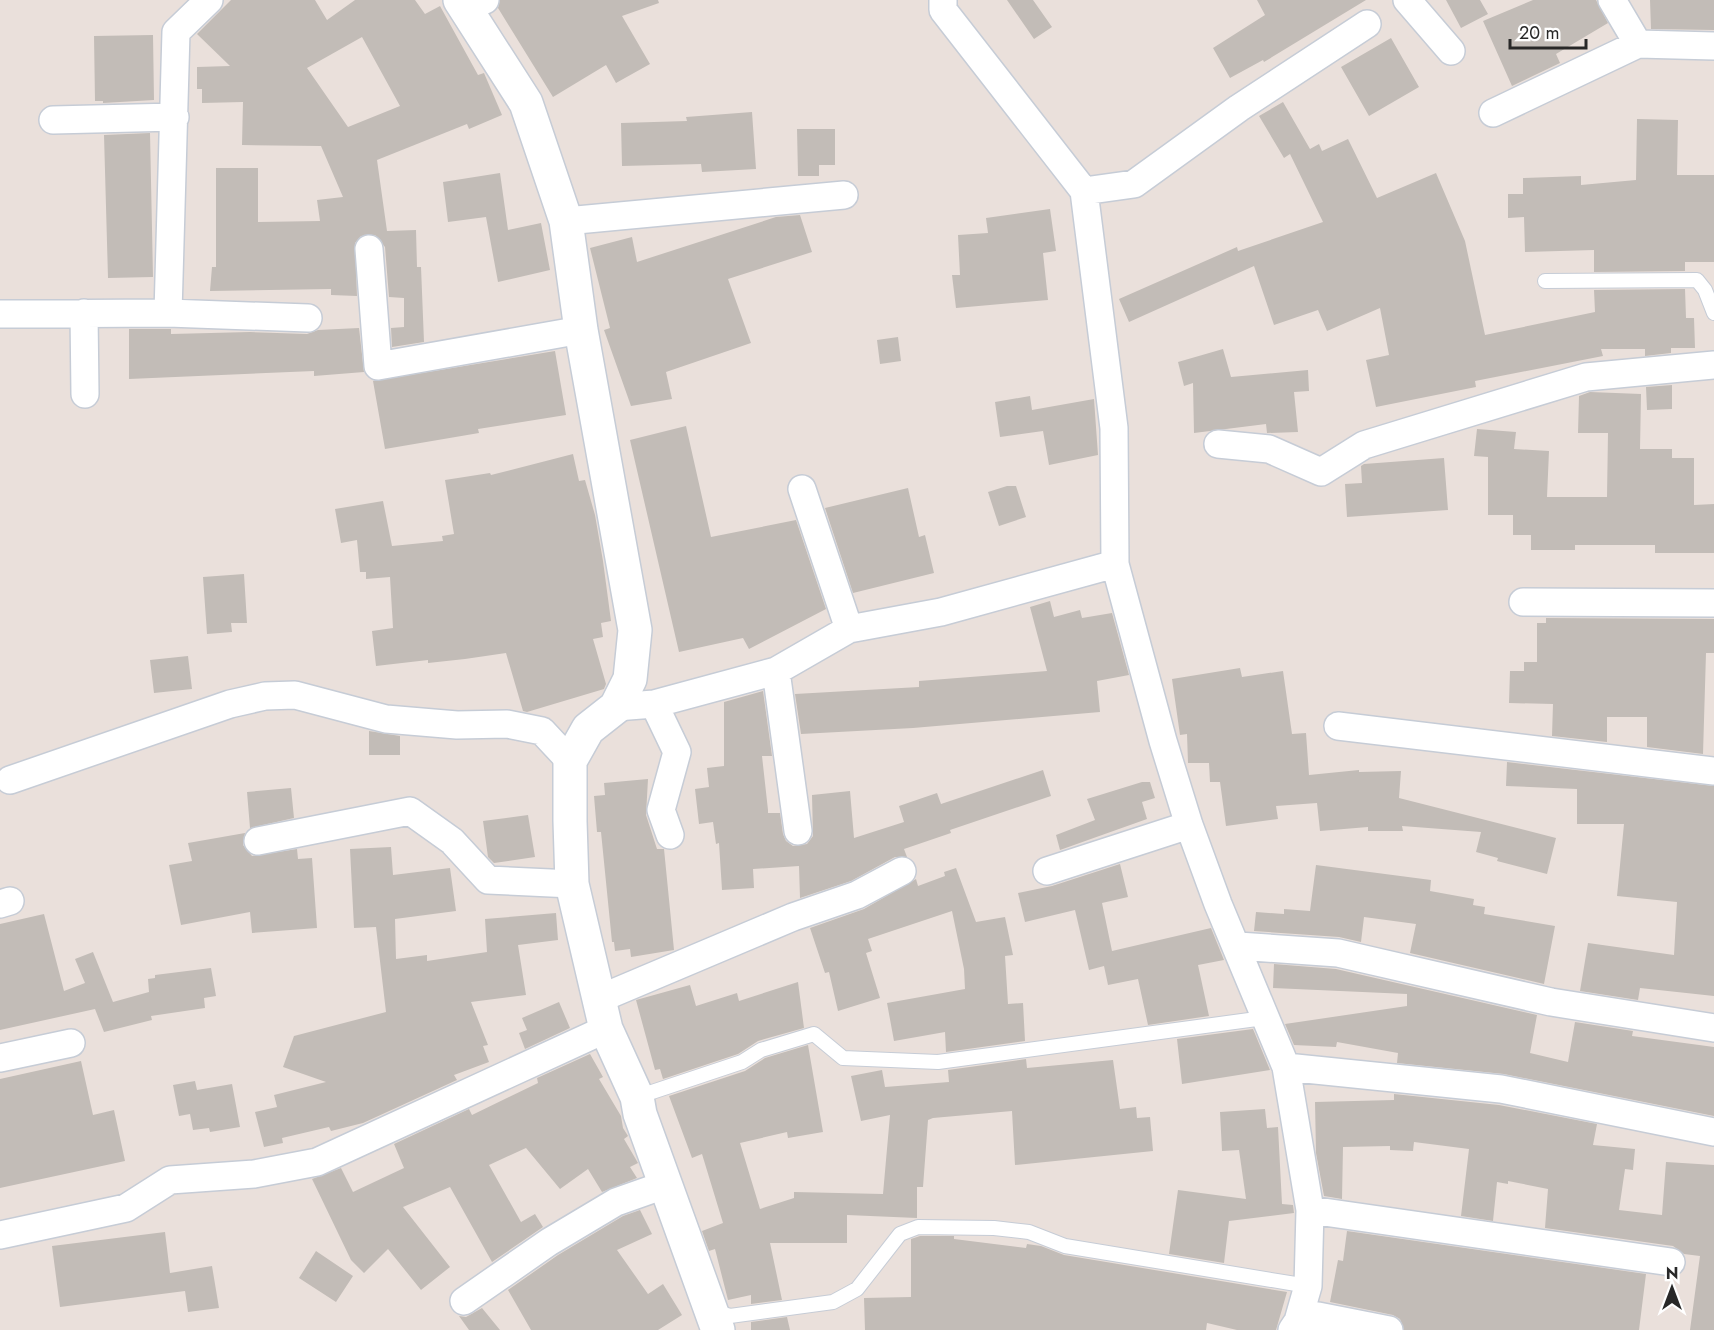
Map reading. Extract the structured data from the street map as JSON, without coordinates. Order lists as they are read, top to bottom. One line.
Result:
{"scale_bar":"20 m","north":"top"}
